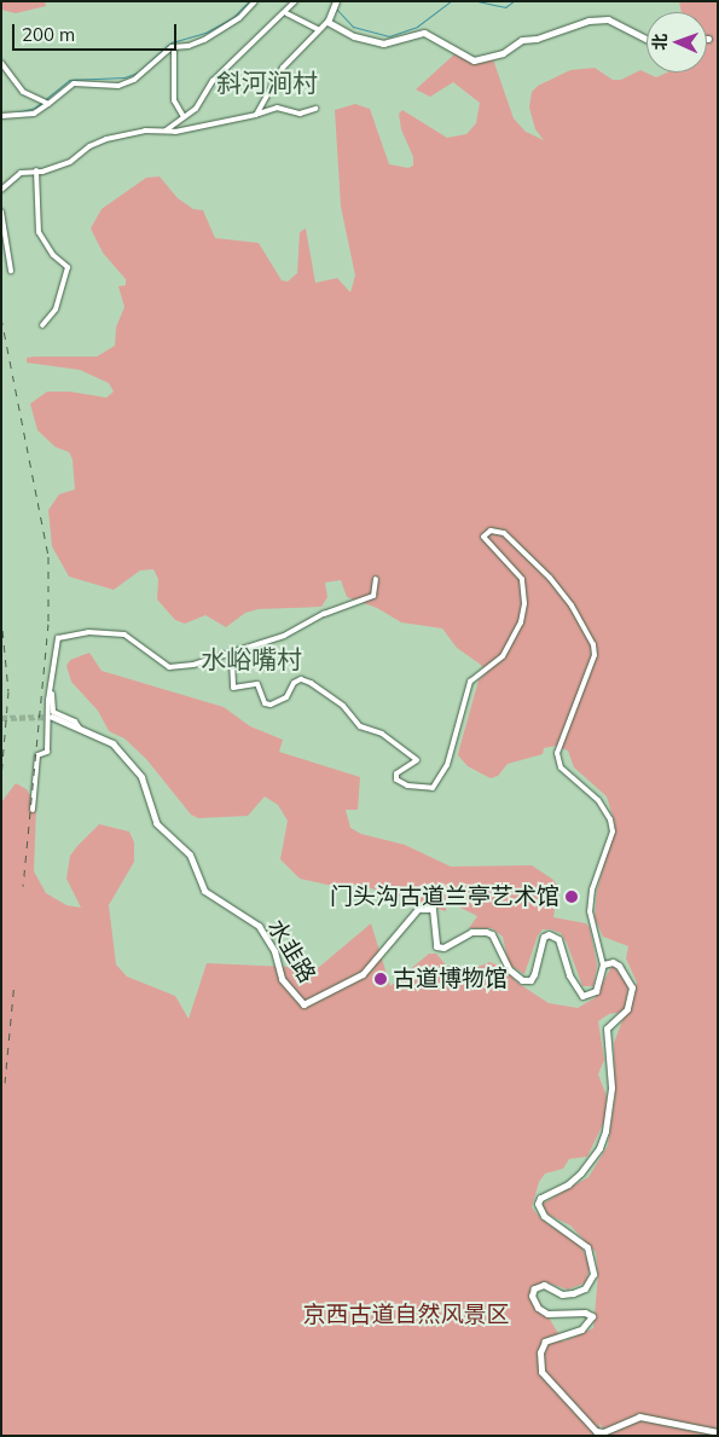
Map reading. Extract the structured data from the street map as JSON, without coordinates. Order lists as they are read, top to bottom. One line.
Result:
{"streets":{"street":["水韭路"]},"districts":["斜河涧村","水峪嘴村"],"parks":["京西古道自然风景区"],"places":["门头沟古道兰亭艺术馆","古道博物馆"],"scale_bar":"200 m","north":"left"}
